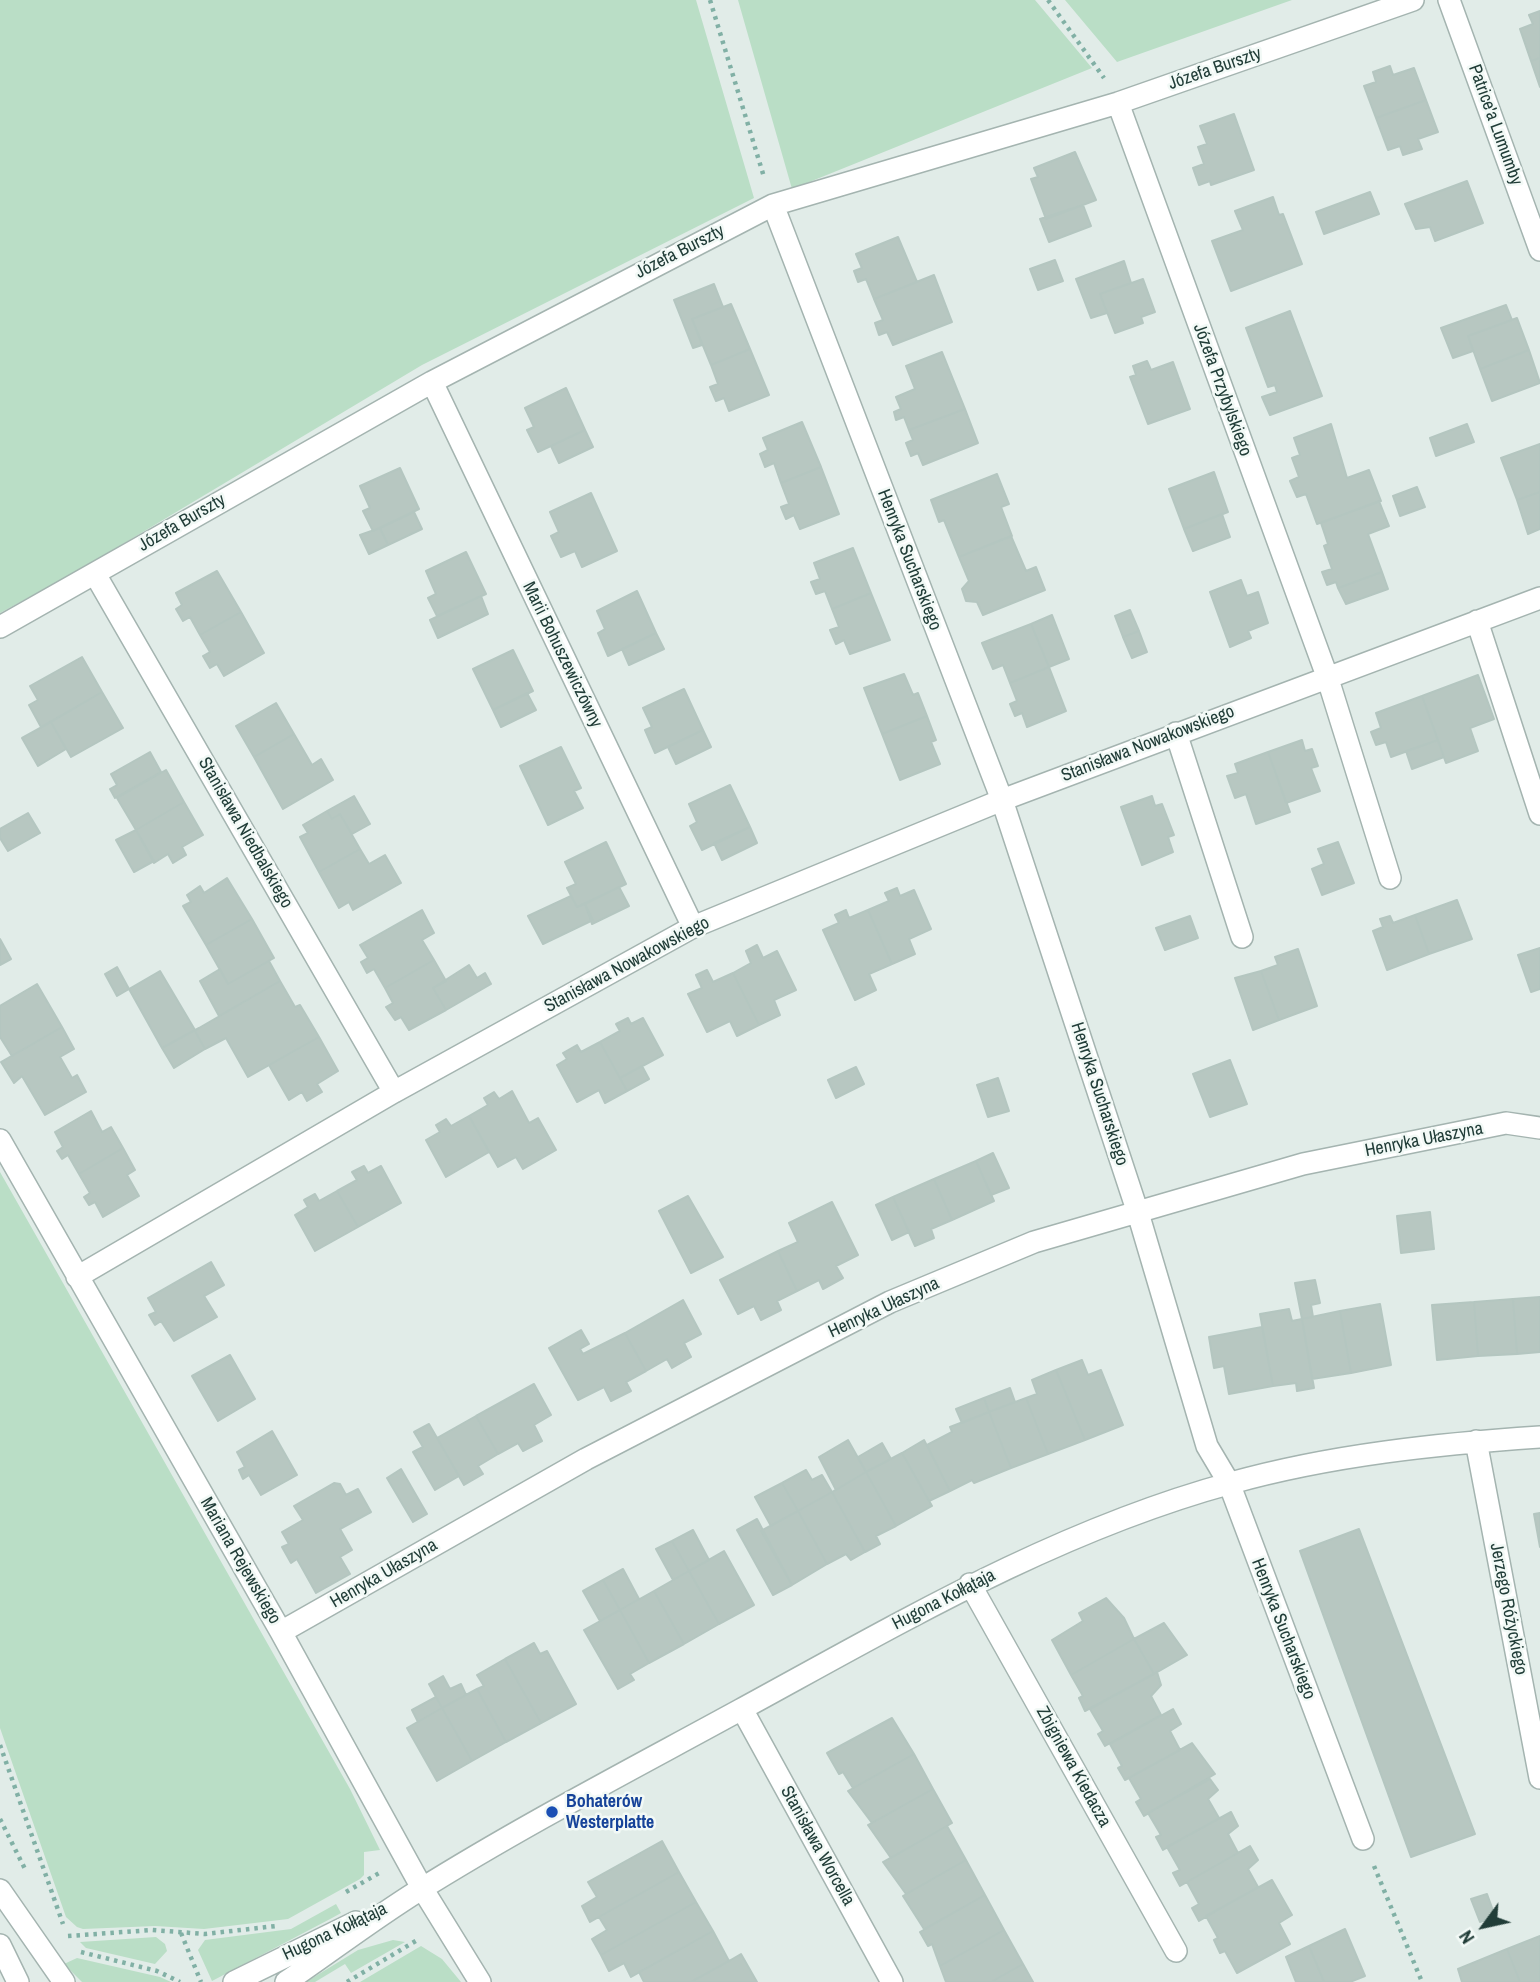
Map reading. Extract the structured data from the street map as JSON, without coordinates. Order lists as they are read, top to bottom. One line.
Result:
{"streets":{"street":["Józefa Burszty","Patrice'a Lumumby","Józefa Przybylskiego","Henryka Sucharskiego","Marii Bohuszewiczówny","Stanisława Nowakowskiego","Stanisława Niedbalskiego","Henryka Ułaszyna","Mariana Rejewskiego","Hugona Kołłątaja","Jerzego Różyckiego","Zbigniewa Kiedacza","Stanisława Worcella"]},"crossings":[["Józefa Burszty","Józefa Przybylskiego"],["Józefa Burszty","Henryka Sucharskiego"],["Józefa Burszty","Marii Bohuszewiczówny"],["Józefa Burszty","Stanisława Niedbalskiego"],["Józefa Przybylskiego","Stanisława Nowakowskiego"],["Henryka Sucharskiego","Stanisława Nowakowskiego"],["Henryka Sucharskiego","Henryka Ułaszyna"],["Henryka Sucharskiego","Hugona Kołłątaja"],["Marii Bohuszewiczówny","Stanisława Nowakowskiego"],["Stanisława Nowakowskiego","Stanisława Niedbalskiego"],["Stanisława Nowakowskiego","Mariana Rejewskiego"],["Henryka Ułaszyna","Mariana Rejewskiego"],["Mariana Rejewskiego","Hugona Kołłątaja"],["Hugona Kołłątaja","Jerzego Różyckiego"],["Hugona Kołłątaja","Zbigniewa Kiedacza"],["Hugona Kołłątaja","Stanisława Worcella"]],"places":["Bohaterów Westerplatte"],"north":"bottom left"}
